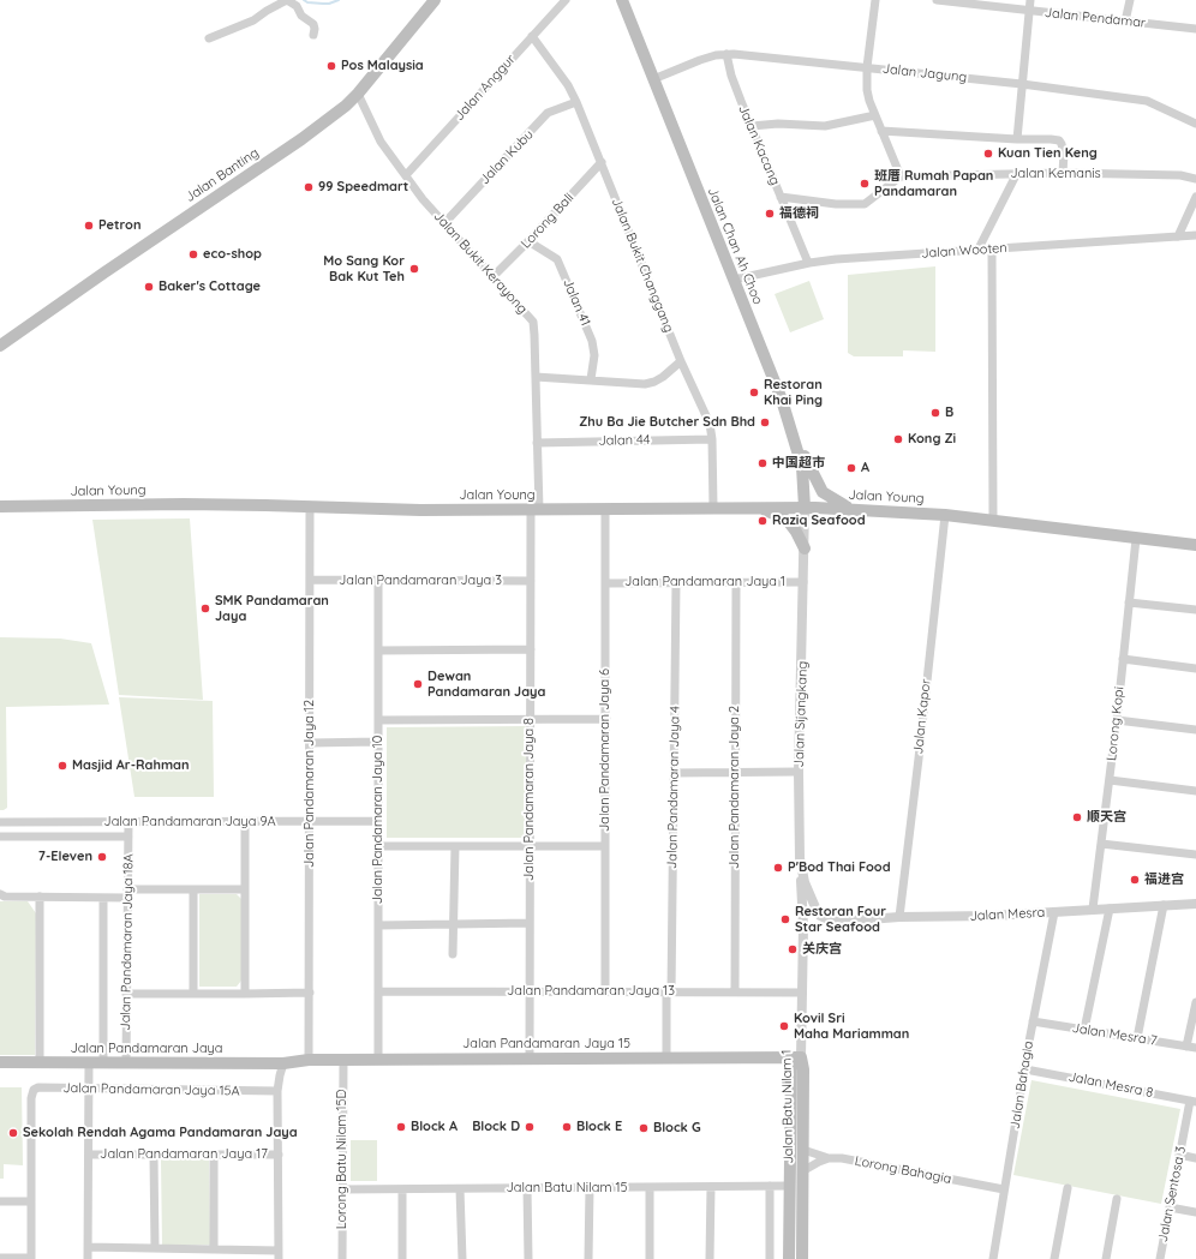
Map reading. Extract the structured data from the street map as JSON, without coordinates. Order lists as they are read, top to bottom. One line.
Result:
{"streets":{"main road":["Jalan Banting","Jalan Chan Ah Choo","Jalan Young","Jalan Pandamaran Jaya 15","Jalan Pandamaran Jaya","Jalan Batu Nilam 1"],"street":["Jalan Pendamar","Jalan Jagung","Jalan Anggur","Jalan Kacang","Jalan Kubu","Jalan Kemanis","Lorong Bali","Jalan Wooten","Jalan Bukit Kerayong","Jalan Bukit Changgang","Jalan 41","Jalan 44","Jalan Pandamaran Jaya 3","Jalan Pandamaran Jaya 1","Jalan Sijangkang","Jalan Kapor","Lorong Kopi","Jalan Pandamaran Jaya 6","Jalan Pandamaran Jaya 12","Jalan Pandamaran Jaya 4","Jalan Pandamaran Jaya 2","Jalan Pandamaran Jaya 8","Jalan Pandamaran Jaya 10","Jalan Pandamaran Jaya 9A","Jalan Mesra","Jalan Pandamaran Jaya 18A","Jalan Pandamaran Jaya 13","Jalan Mesra 7","Jalan Bahagia","Jalan Mesra 8","Jalan Pandamaran Jaya 15A","Jalan Pandamaran Jaya 17","Lorong Batu Nilam 15D","Lorong Bahagia","Jalan Batu Nilam 15","Jalan Sentosa 3"]},"crossings":[["Jalan Jagung","Jalan Kacang"],["Jalan Jagung","Jalan Chan Ah Choo"],["Jalan Anggur","Jalan Bukit Kerayong"],["Jalan Anggur","Jalan Bukit Changgang"],["Jalan Kacang","Jalan Wooten"],["Jalan Kubu","Jalan Bukit Kerayong"],["Jalan Kubu","Jalan Bukit Changgang"],["Jalan Banting","Jalan Bukit Kerayong"],["Lorong Bali","Jalan Bukit Kerayong"],["Lorong Bali","Jalan Bukit Changgang"],["Lorong Bali","Jalan 41"],["Jalan Chan Ah Choo","Jalan Wooten"],["Jalan Chan Ah Choo","Jalan Young"],["Jalan Chan Ah Choo","Jalan Sijangkang"],["Jalan Bukit Kerayong","Jalan 44"],["Jalan Bukit Kerayong","Jalan Young"],["Jalan Bukit Kerayong","Jalan Pandamaran Jaya 8"],["Jalan Bukit Changgang","Jalan 44"],["Jalan Bukit Changgang","Jalan Young"],["Jalan Young","Jalan Sijangkang"],["Jalan Young","Jalan Kapor"],["Jalan Young","Lorong Kopi"],["Jalan Young","Jalan Pandamaran Jaya 6"],["Jalan Young","Jalan Pandamaran Jaya 12"],["Jalan Young","Jalan Pandamaran Jaya 8"],["Jalan Pandamaran Jaya 3","Jalan Pandamaran Jaya 12"],["Jalan Pandamaran Jaya 3","Jalan Pandamaran Jaya 8"],["Jalan Pandamaran Jaya 3","Jalan Pandamaran Jaya 10"],["Jalan Pandamaran Jaya 1","Jalan Sijangkang"],["Jalan Pandamaran Jaya 1","Jalan Pandamaran Jaya 6"],["Jalan Pandamaran Jaya 1","Jalan Pandamaran Jaya 4"],["Jalan Pandamaran Jaya 1","Jalan Pandamaran Jaya 2"],["Jalan Sijangkang","Jalan Mesra"],["Jalan Sijangkang","Jalan Batu Nilam 1"],["Jalan Kapor","Jalan Mesra"],["Lorong Kopi","Jalan Mesra"],["Jalan Pandamaran Jaya 6","Jalan Pandamaran Jaya 13"],["Jalan Pandamaran Jaya 12","Jalan Pandamaran Jaya 9A"],["Jalan Pandamaran Jaya 12","Jalan Pandamaran Jaya 15"],["Jalan Pandamaran Jaya 4","Jalan Pandamaran Jaya 13"],["Jalan Pandamaran Jaya 4","Jalan Pandamaran Jaya 15"],["Jalan Pandamaran Jaya 2","Jalan Pandamaran Jaya 13"],["Jalan Pandamaran Jaya 8","Jalan Pandamaran Jaya 13"],["Jalan Pandamaran Jaya 8","Jalan Pandamaran Jaya 15"],["Jalan Pandamaran Jaya 10","Jalan Pandamaran Jaya 9A"],["Jalan Pandamaran Jaya 10","Jalan Pandamaran Jaya 13"],["Jalan Pandamaran Jaya 10","Jalan Pandamaran Jaya 15"],["Jalan Pandamaran Jaya 9A","Jalan Pandamaran Jaya 18A"],["Jalan Mesra","Jalan Bahagia"],["Jalan Pandamaran Jaya 18A","Jalan Pandamaran Jaya"],["Jalan Pandamaran Jaya 13","Jalan Batu Nilam 1"],["Jalan Mesra 7","Jalan Bahagia"],["Jalan Pandamaran Jaya 15","Jalan Pandamaran Jaya"],["Jalan Pandamaran Jaya 15","Jalan Batu Nilam 1"],["Jalan Pandamaran Jaya 15","Lorong Batu Nilam 15D"],["Jalan Bahagia","Jalan Mesra 8"],["Jalan Bahagia","Lorong Bahagia"],["Jalan Mesra 8","Jalan Sentosa 3"],["Jalan Batu Nilam 1","Lorong Bahagia"],["Jalan Batu Nilam 1","Jalan Batu Nilam 15"],["Lorong Batu Nilam 15D","Jalan Batu Nilam 15"]],"places":["Pos Malaysia","Kuan Tien Keng","班厝 Rumah Papan Pandamaran","99 Speedmart","福德祠","Petron","eco-shop","Mo Sang Kor Bak Kut Teh","Baker's Cottage","Restoran Khai Ping","B","Zhu Ba Jie Butcher Sdn Bhd","Kong Zi","中国超市","A","Raziq Seafood","SMK Pandamaran Jaya","Dewan Pandamaran Jaya","Masjid Ar-Rahman","顺天宫","7-Eleven","P'Bod Thai Food","福进宫","Restoran Four Star Seafood","关庆宫","Kovil Sri Maha Mariamman","Block A","Block D","Block E","Block G","Sekolah Rendah Agama Pandamaran Jaya"]}
